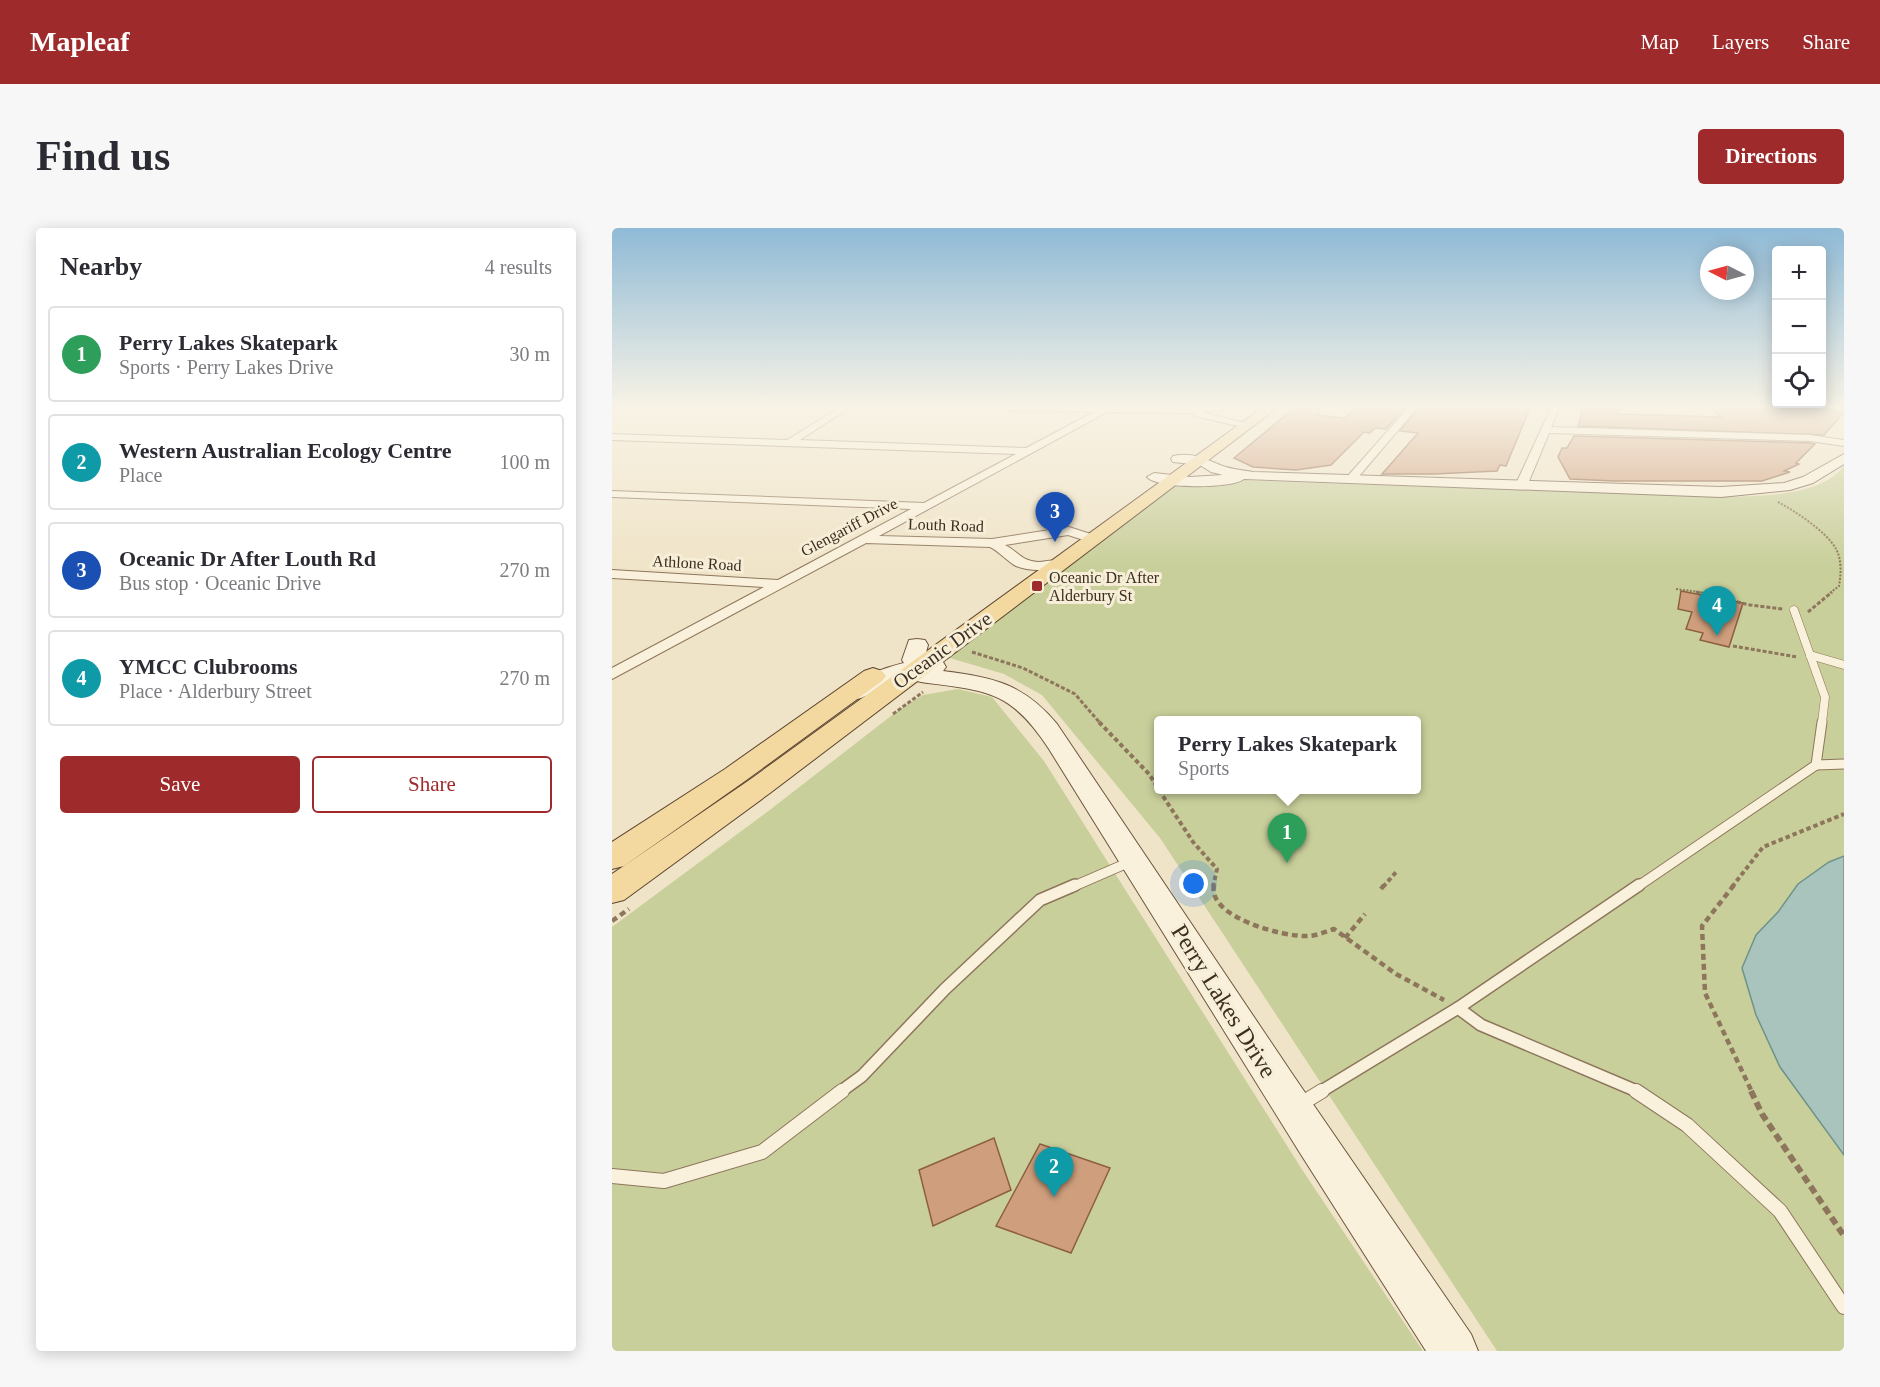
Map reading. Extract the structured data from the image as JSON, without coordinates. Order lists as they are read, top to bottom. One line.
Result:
{"streets":{"main road":["Oceanic Drive"],"street":["Louth Road","Glengariff Drive","Athlone Road","Perry Lakes Drive"]},"crossings":[["Louth Road","Glengariff Drive"],["Louth Road","Oceanic Drive"],["Glengariff Drive","Athlone Road"],["Oceanic Drive","Perry Lakes Drive"]],"places":{"transit":["Oceanic Dr After Alderbury St"]},"north":"left","page":{"header":"Mapleaf","nav":["Map","Layers","Share"],"buttons":["Directions",["Save","Share"]],"title":"Find us","heading":["Nearby","4 results"],"map_buttons":["+","−"],"list":[{"mark":"1","name":"Perry Lakes Skatepark","note":"Sports · Perry Lakes Drive","value":"30 m"},{"mark":"2","name":"Western Australian Ecology Centre","note":"Place","value":"100 m"},{"mark":"3","name":"Oceanic Dr After Louth Rd","note":"Bus stop · Oceanic Drive","value":"270 m"},{"mark":"4","name":"YMCC Clubrooms","note":"Place · Alderbury Street","value":"270 m"}],"pins":["3","4","1","2"],"popup":["Perry Lakes Skatepark","Sports"]}}
